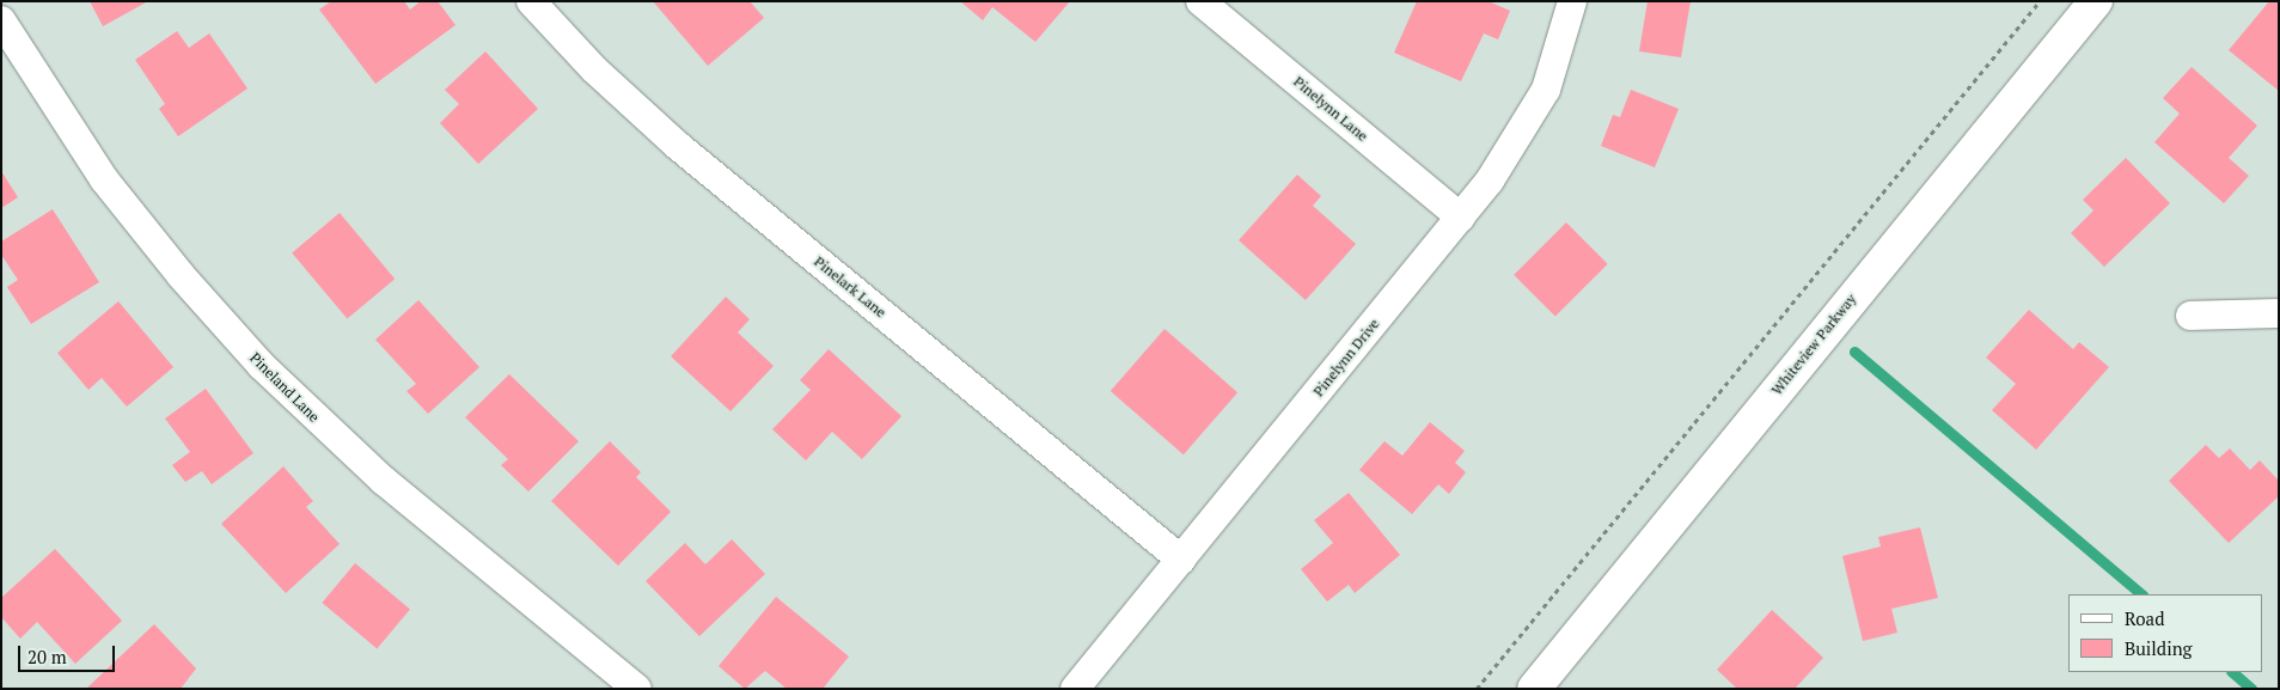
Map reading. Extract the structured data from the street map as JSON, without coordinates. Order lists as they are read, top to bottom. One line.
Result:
{"streets":{"street":["Pinelynn Lane","Pinelark Lane","Whiteview Parkway","Pinelynn Drive","Pineland Lane"]},"crossings":[["Pinelynn Lane","Pinelynn Drive"],["Pinelark Lane","Pinelynn Drive"]],"legend":["Road","Building"],"scale_bar":"20 m"}
